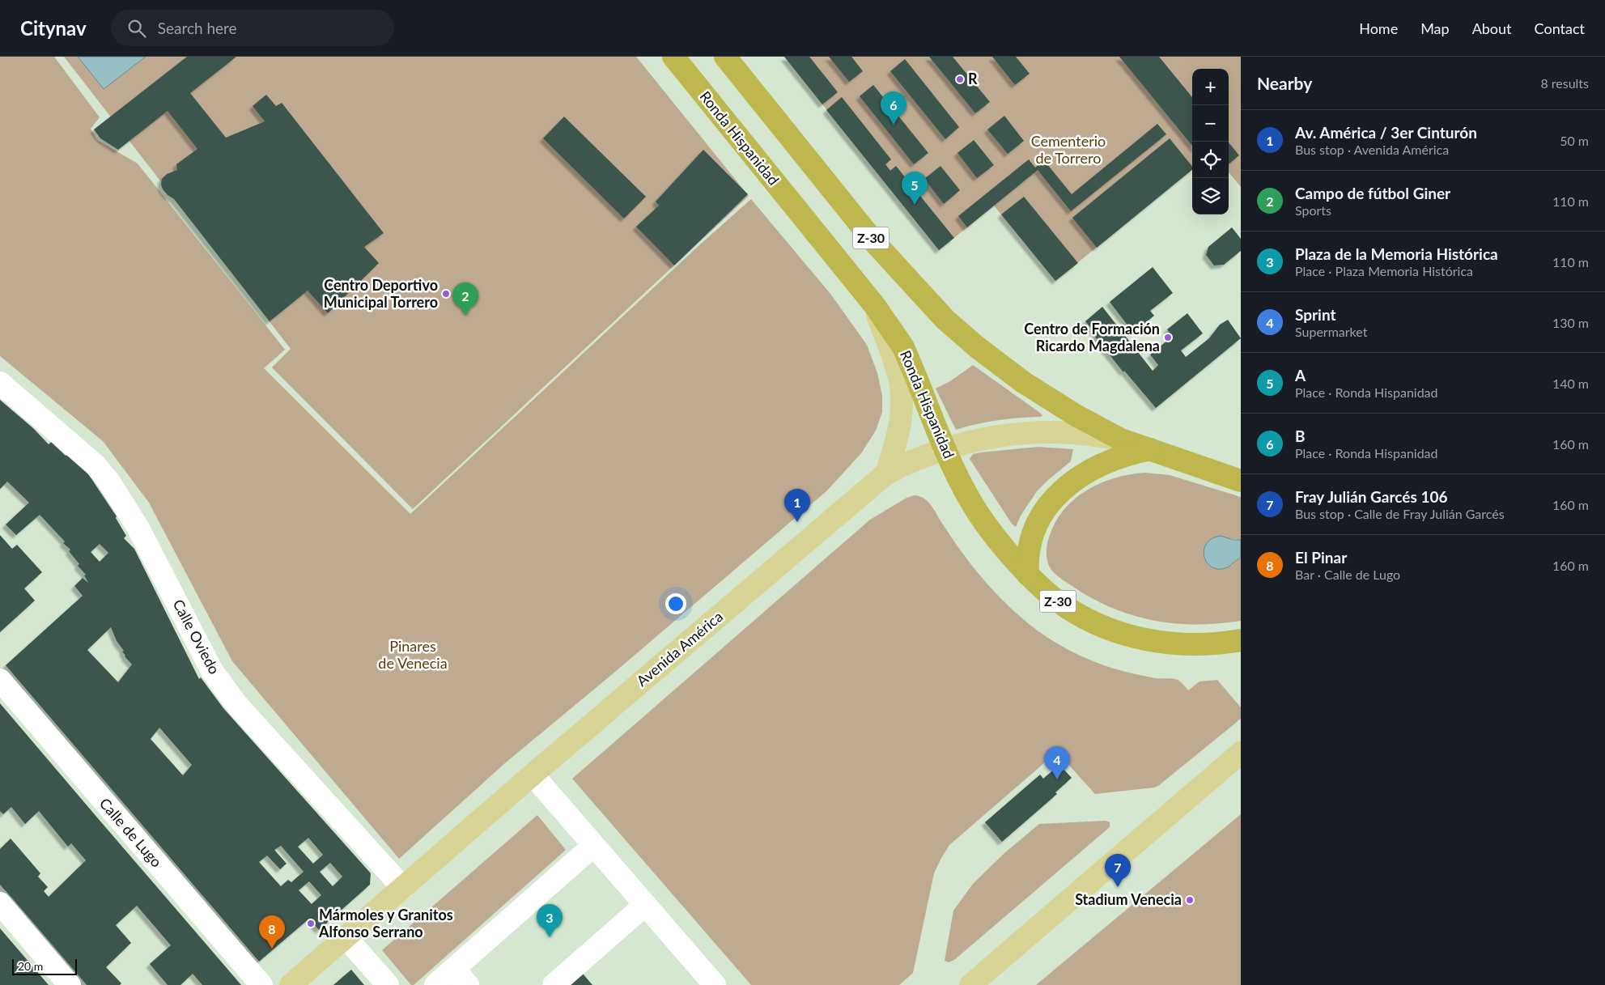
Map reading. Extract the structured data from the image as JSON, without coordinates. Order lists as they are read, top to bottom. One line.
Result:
{"streets":{"highway":["Ronda Hispanidad","Z-30"],"main road":["Avenida América"],"street":["Calle Oviedo","Calle de Lugo"]},"crossings":[["Ronda Hispanidad","Z-30"],["Ronda Hispanidad","Avenida América"],["Z-30","Avenida América"],["Calle Oviedo","Avenida América"]],"parks":["Cementerio de Torrero","Pinares de Venecia"],"places":["R","Centro Deportivo Municipal Torrero","Centro de Formación Ricardo Magdalena","Stadium Venecia","Mármoles y Granitos Alfonso Serrano"],"scale_bar":"20 m","page":{"header":"Citynav","search":"Search here","nav":["Home","Map","About","Contact"],"heading":["Nearby","8 results"],"map_buttons":["+","−"],"pins":["6","5","2","1","4","7","3","8"],"list":[{"mark":"1","name":"Av. América / 3er Cinturón","note":"Bus stop · Avenida América","value":"50 m"},{"mark":"2","name":"Campo de fútbol Giner","note":"Sports","value":"110 m"},{"mark":"3","name":"Plaza de la Memoria Histórica","note":"Place · Plaza Memoria Histórica","value":"110 m"},{"mark":"4","name":"Sprint","note":"Supermarket","value":"130 m"},{"mark":"5","name":"A","note":"Place · Ronda Hispanidad","value":"140 m"},{"mark":"6","name":"B","note":"Place · Ronda Hispanidad","value":"160 m"},{"mark":"7","name":"Fray Julián Garcés 106","note":"Bus stop · Calle de Fray Julián Garcés","value":"160 m"},{"mark":"8","name":"El Pinar","note":"Bar · Calle de Lugo","value":"160 m"}],"scale":"20 m"}}
